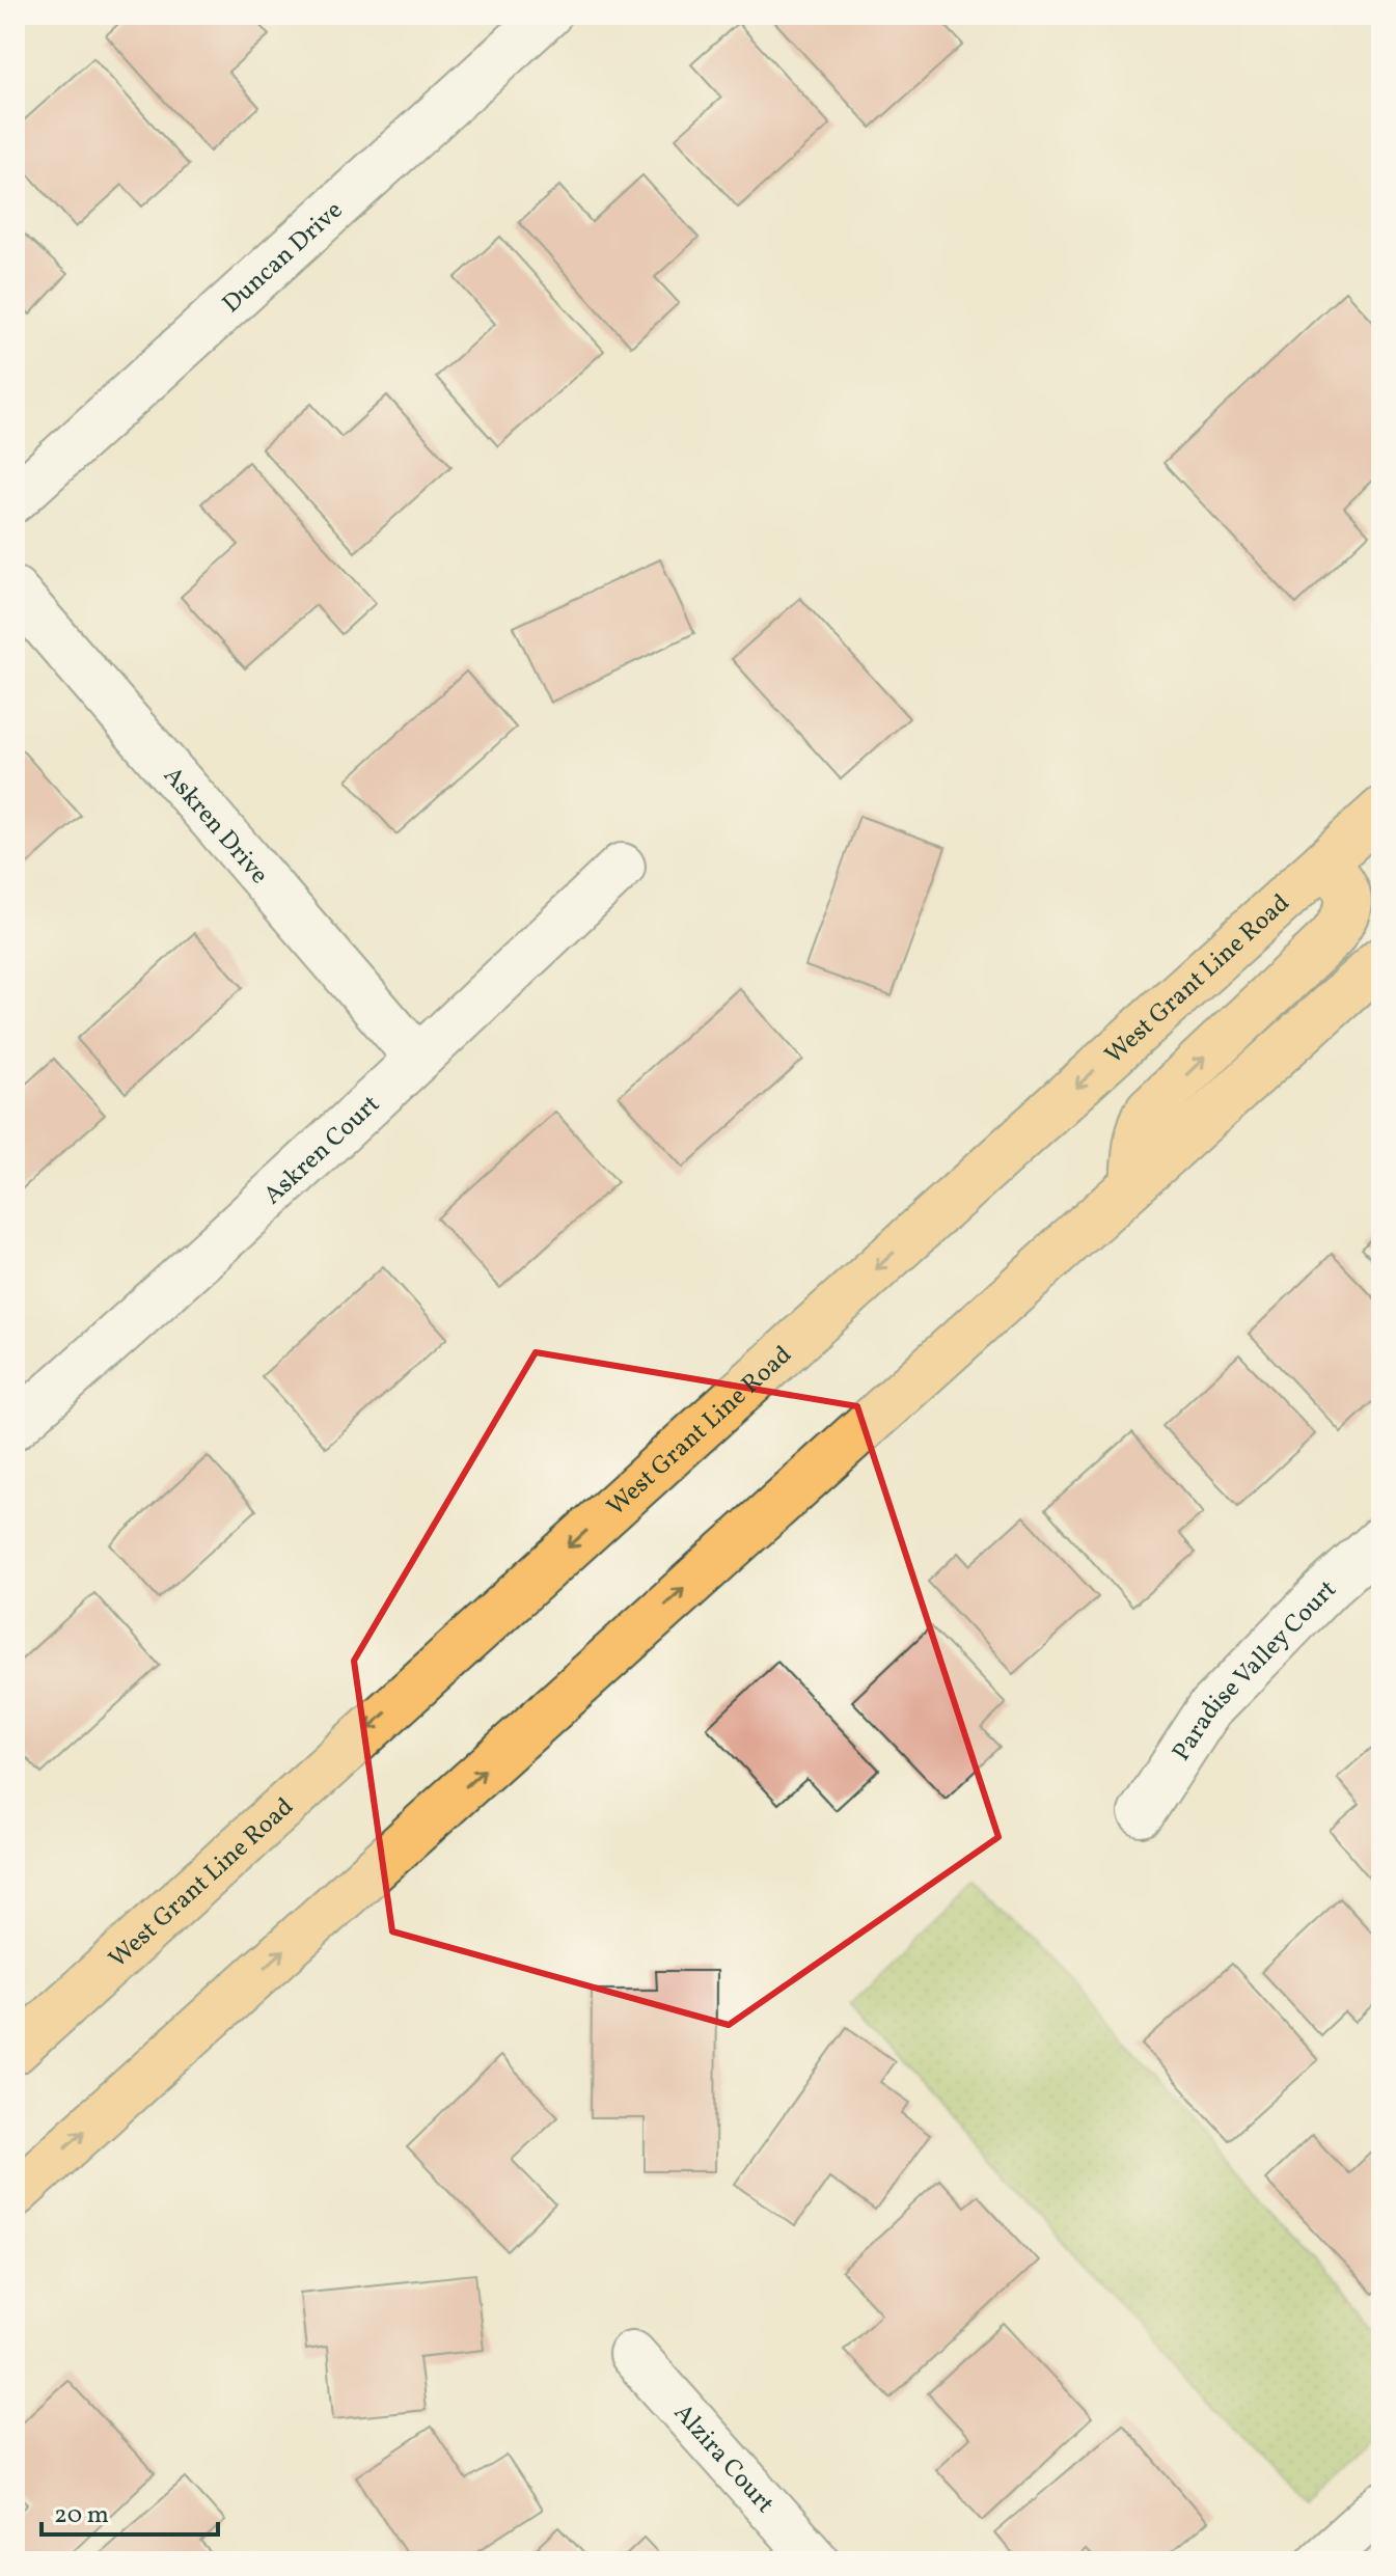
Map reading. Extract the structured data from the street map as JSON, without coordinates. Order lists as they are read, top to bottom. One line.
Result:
{"streets":{"main road":["West Grant Line Road"],"street":["Duncan Drive","Askren Drive","Askren Court","Paradise Valley Court","Alzira Court"]},"crossings":[["Askren Drive","Askren Court"]],"scale_bar":"20 m"}
